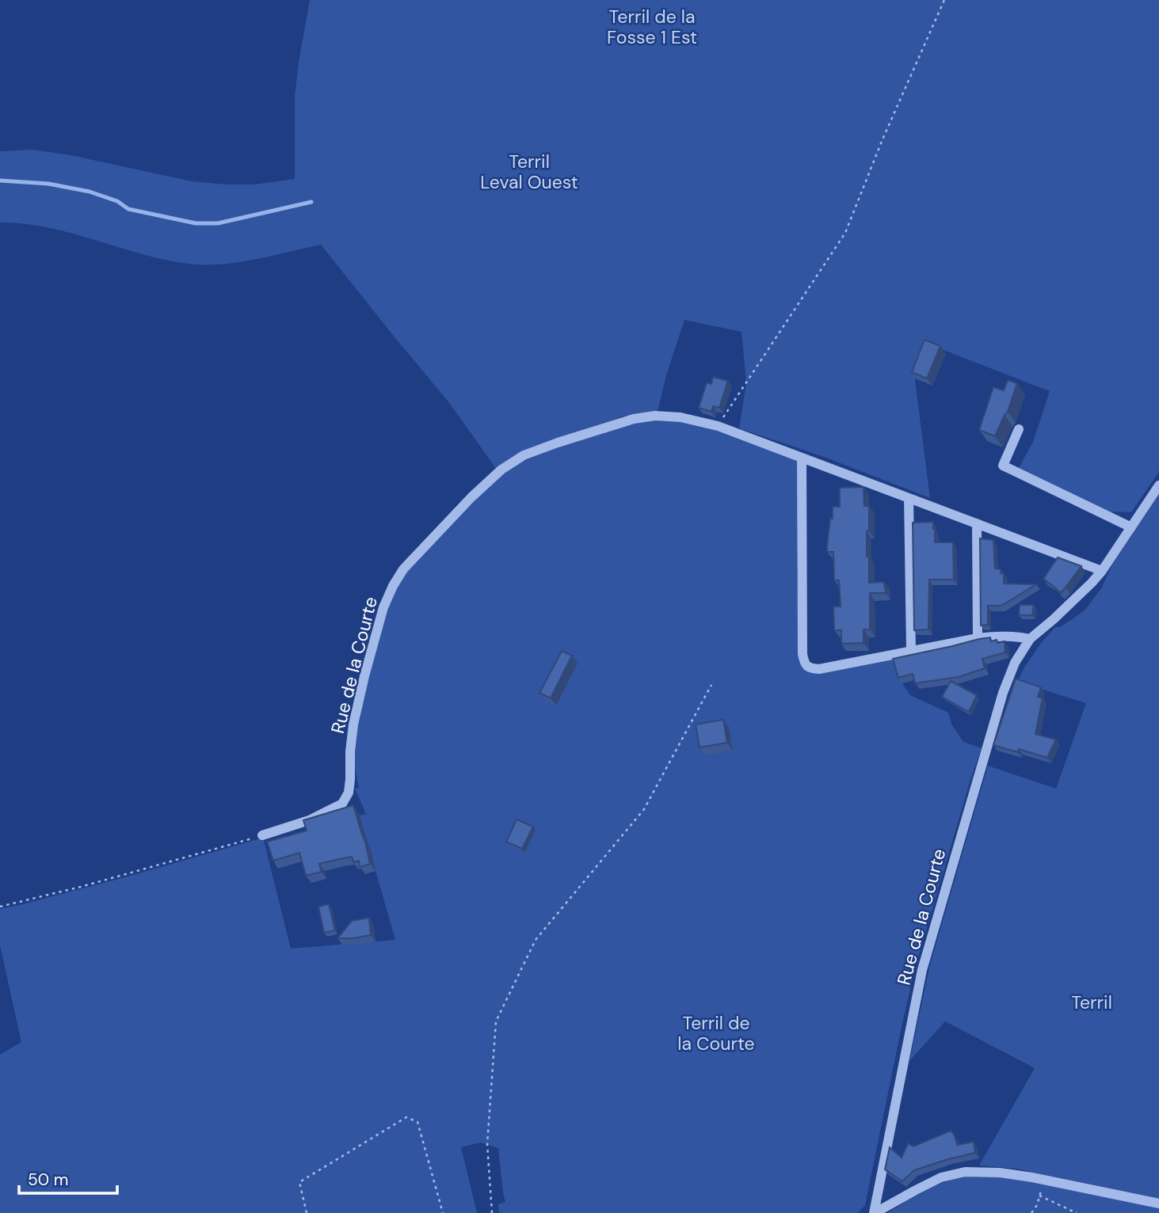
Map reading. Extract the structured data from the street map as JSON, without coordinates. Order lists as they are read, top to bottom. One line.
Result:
{"streets":{"street":["Rue de la Courte"]},"parks":["Terril de la Fosse 1 Est","Terril Leval Ouest","Terril","Terril de la Courte"],"scale_bar":"50 m"}
